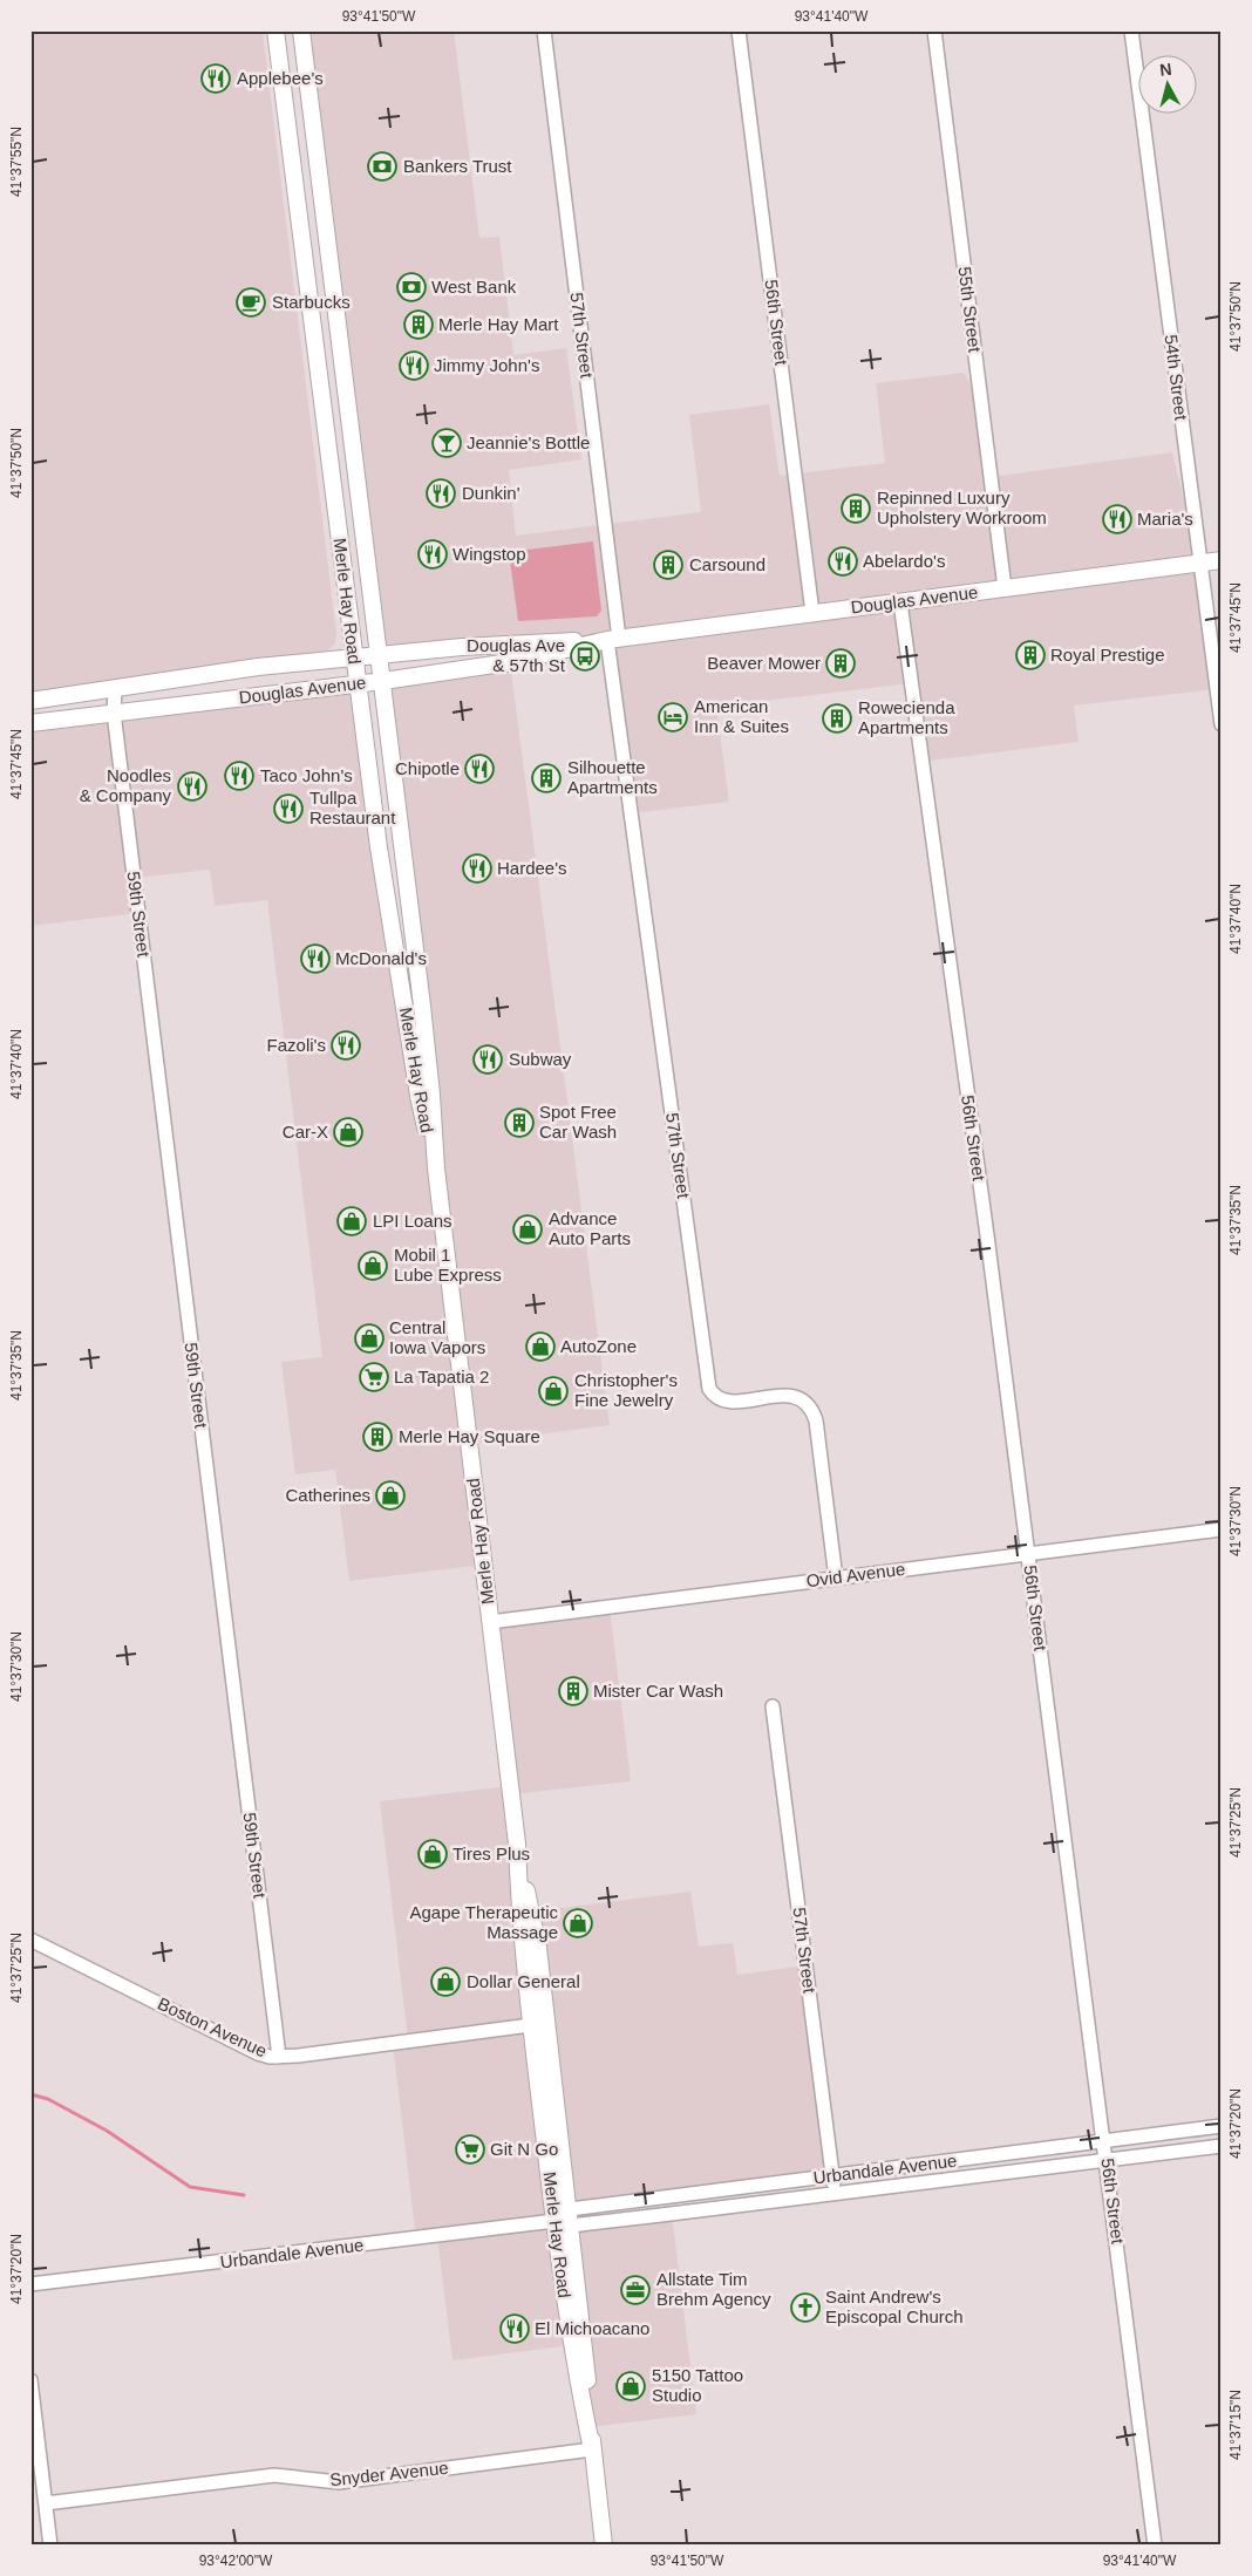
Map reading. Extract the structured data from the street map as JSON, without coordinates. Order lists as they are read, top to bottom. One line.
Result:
{"streets":{"main road":["Douglas Avenue","Merle Hay Road"],"street":["55th Street","56th Street","57th Street","54th Street","59th Street","Ovid Avenue","Boston Avenue","Urbandale Avenue","Snyder Avenue"]},"crossings":[["55th Street","Douglas Avenue"],["56th Street","Douglas Avenue"],["56th Street","Ovid Avenue"],["56th Street","Urbandale Avenue"],["57th Street","Douglas Avenue"],["57th Street","Ovid Avenue"],["57th Street","Urbandale Avenue"],["54th Street","Douglas Avenue"],["Douglas Avenue","Merle Hay Road"],["Douglas Avenue","59th Street"],["Merle Hay Road","Ovid Avenue"],["Merle Hay Road","Boston Avenue"],["Merle Hay Road","Urbandale Avenue"],["Merle Hay Road","Snyder Avenue"],["59th Street","Boston Avenue"]],"places":{"restaurant":["Applebee's","Jimmy John's","Dunkin'","Maria's","Wingstop","Abelardo's","Chipotle","Taco John's","Noodles & Company","Tullpa Restaurant","Hardee's","McDonald's","Fazoli's","Subway","El Michoacano"],"bank":["Bankers Trust","West Bank"],"cafe":["Starbucks"],"building":["Merle Hay Mart","Repinned Luxury Upholstery Workroom","Carsound","Royal Prestige","Beaver Mower","Rowecienda Apartments","Silhouette Apartments","Spot Free Car Wash","Merle Hay Square","Mister Car Wash"],"bar":["Jeannie's Bottle"],"bus stop":["Douglas Ave & 57th St"],"hotel":["American Inn & Suites"],"shop":["Car-X","LPI Loans","Advance Auto Parts","Mobil 1 Lube Express","Central Iowa Vapors","AutoZone","Christopher's Fine Jewelry","Catherines","Tires Plus","Agape Therapeutic Massage","Dollar General","5150 Tattoo Studio"],"supermarket":["La Tapatia 2","Git N Go"],"office":["Allstate Tim Brehm Agency"],"church":["Saint Andrew's Episcopal Church"]},"north":"top","coordinates":["93°41'50\"W","93°41'40\"W","41°37'55\"N","41°37'50\"N","41°37'45\"N","41°37'40\"N","41°37'35\"N","41°37'30\"N","41°37'25\"N","41°37'20\"N","41°37'15\"N","93°42'00\"W"]}
